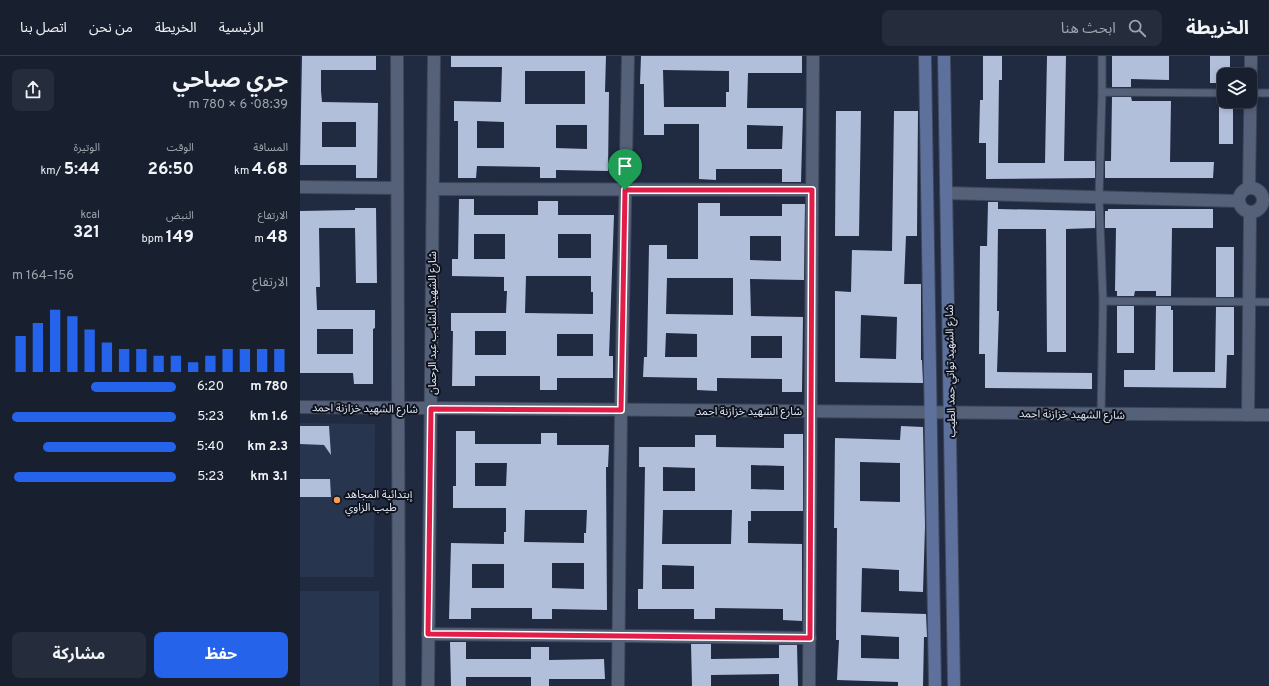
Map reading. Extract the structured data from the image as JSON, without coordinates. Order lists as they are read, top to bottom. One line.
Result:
{"streets":{"street":["شارع الشهيد الشايب عبد الرحمان","شارع الشهيد تواتي حمد الطيب","شارع الشهيد خزازنة احمد"]},"crossings":[["شارع الشهيد الشايب عبد الرحمان","شارع الشهيد خزازنة احمد"],["شارع الشهيد تواتي حمد الطيب","شارع الشهيد خزازنة احمد"]],"places":["إبتدائية المجاهد طيب الزاوي"],"page":{"header":"الخريطة","search":"ابحث هنا","nav":["الرئيسية","الخريطة","من نحن","اتصل بنا"],"heading":["جري صباحي","08:39 · 6 × 780 m"],"stats":[["المسافة","4.68 km"],["الوقت","26:50"],["الوتيرة","5:44 /km"],["الارتفاع","48 m"],["النبض","149 bpm"],["kcal","321"]],"chart":["الارتفاع","156–164 m"],"list":[{"name":"780 m","note":"6:20"},{"name":"1.6 km","note":"5:23"},{"name":"2.3 km","note":"5:40"},{"name":"3.1 km","note":"5:23"}],"buttons":["حفظ","مشاركة"]}}
